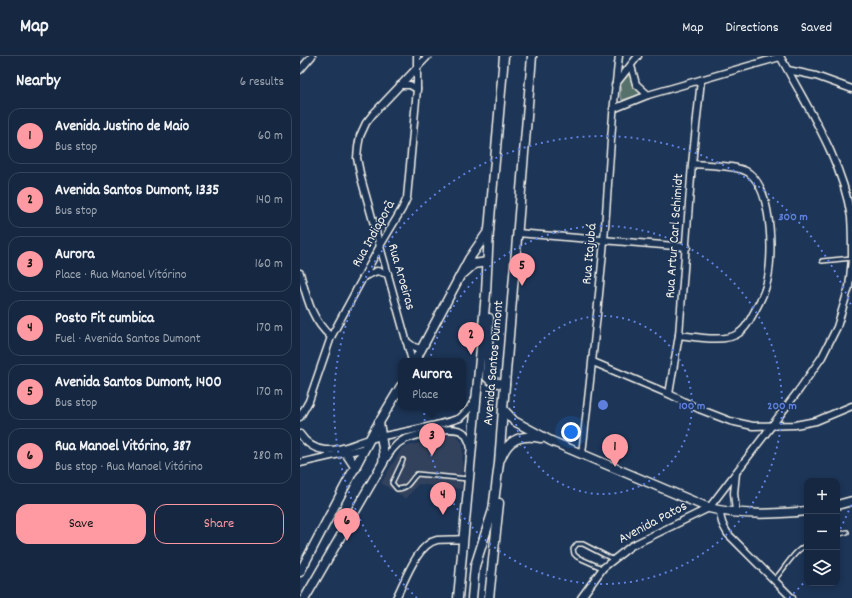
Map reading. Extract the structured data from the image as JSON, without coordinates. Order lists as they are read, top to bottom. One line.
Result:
{"streets":{"main road":["Avenida Santos Dumont"],"street":["Rua Indiaporã","Rua Artur Carl Schimidt","Rua Itajubá","Rua Aroeiras","Avenida Patos"]},"crossings":[["Rua Indiaporã","Rua Aroeiras"]],"page":{"header":"Map","nav":["Map","Directions","Saved"],"heading":["Nearby","6 results"],"list":[{"mark":"1","name":"Avenida Justino de Maio","note":"Bus stop","value":"60 m"},{"mark":"2","name":"Avenida Santos Dumont, 1335","note":"Bus stop","value":"140 m"},{"mark":"3","name":"Aurora","note":"Place · Rua Manoel Vitórino","value":"160 m"},{"mark":"4","name":"Posto Fit cumbica","note":"Fuel · Avenida Santos Dumont","value":"170 m"},{"mark":"5","name":"Avenida Santos Dumont, 1400","note":"Bus stop","value":"170 m"},{"mark":"6","name":"Rua Manoel Vitórino, 387","note":"Bus stop · Rua Manoel Vitórino","value":"280 m"}],"pins":["5","2","3","1","4","6"],"popup":["Aurora","Place"],"map_buttons":["+","−"],"buttons":["Save","Share"]},"rings":["300 m","100 m","200 m"]}
